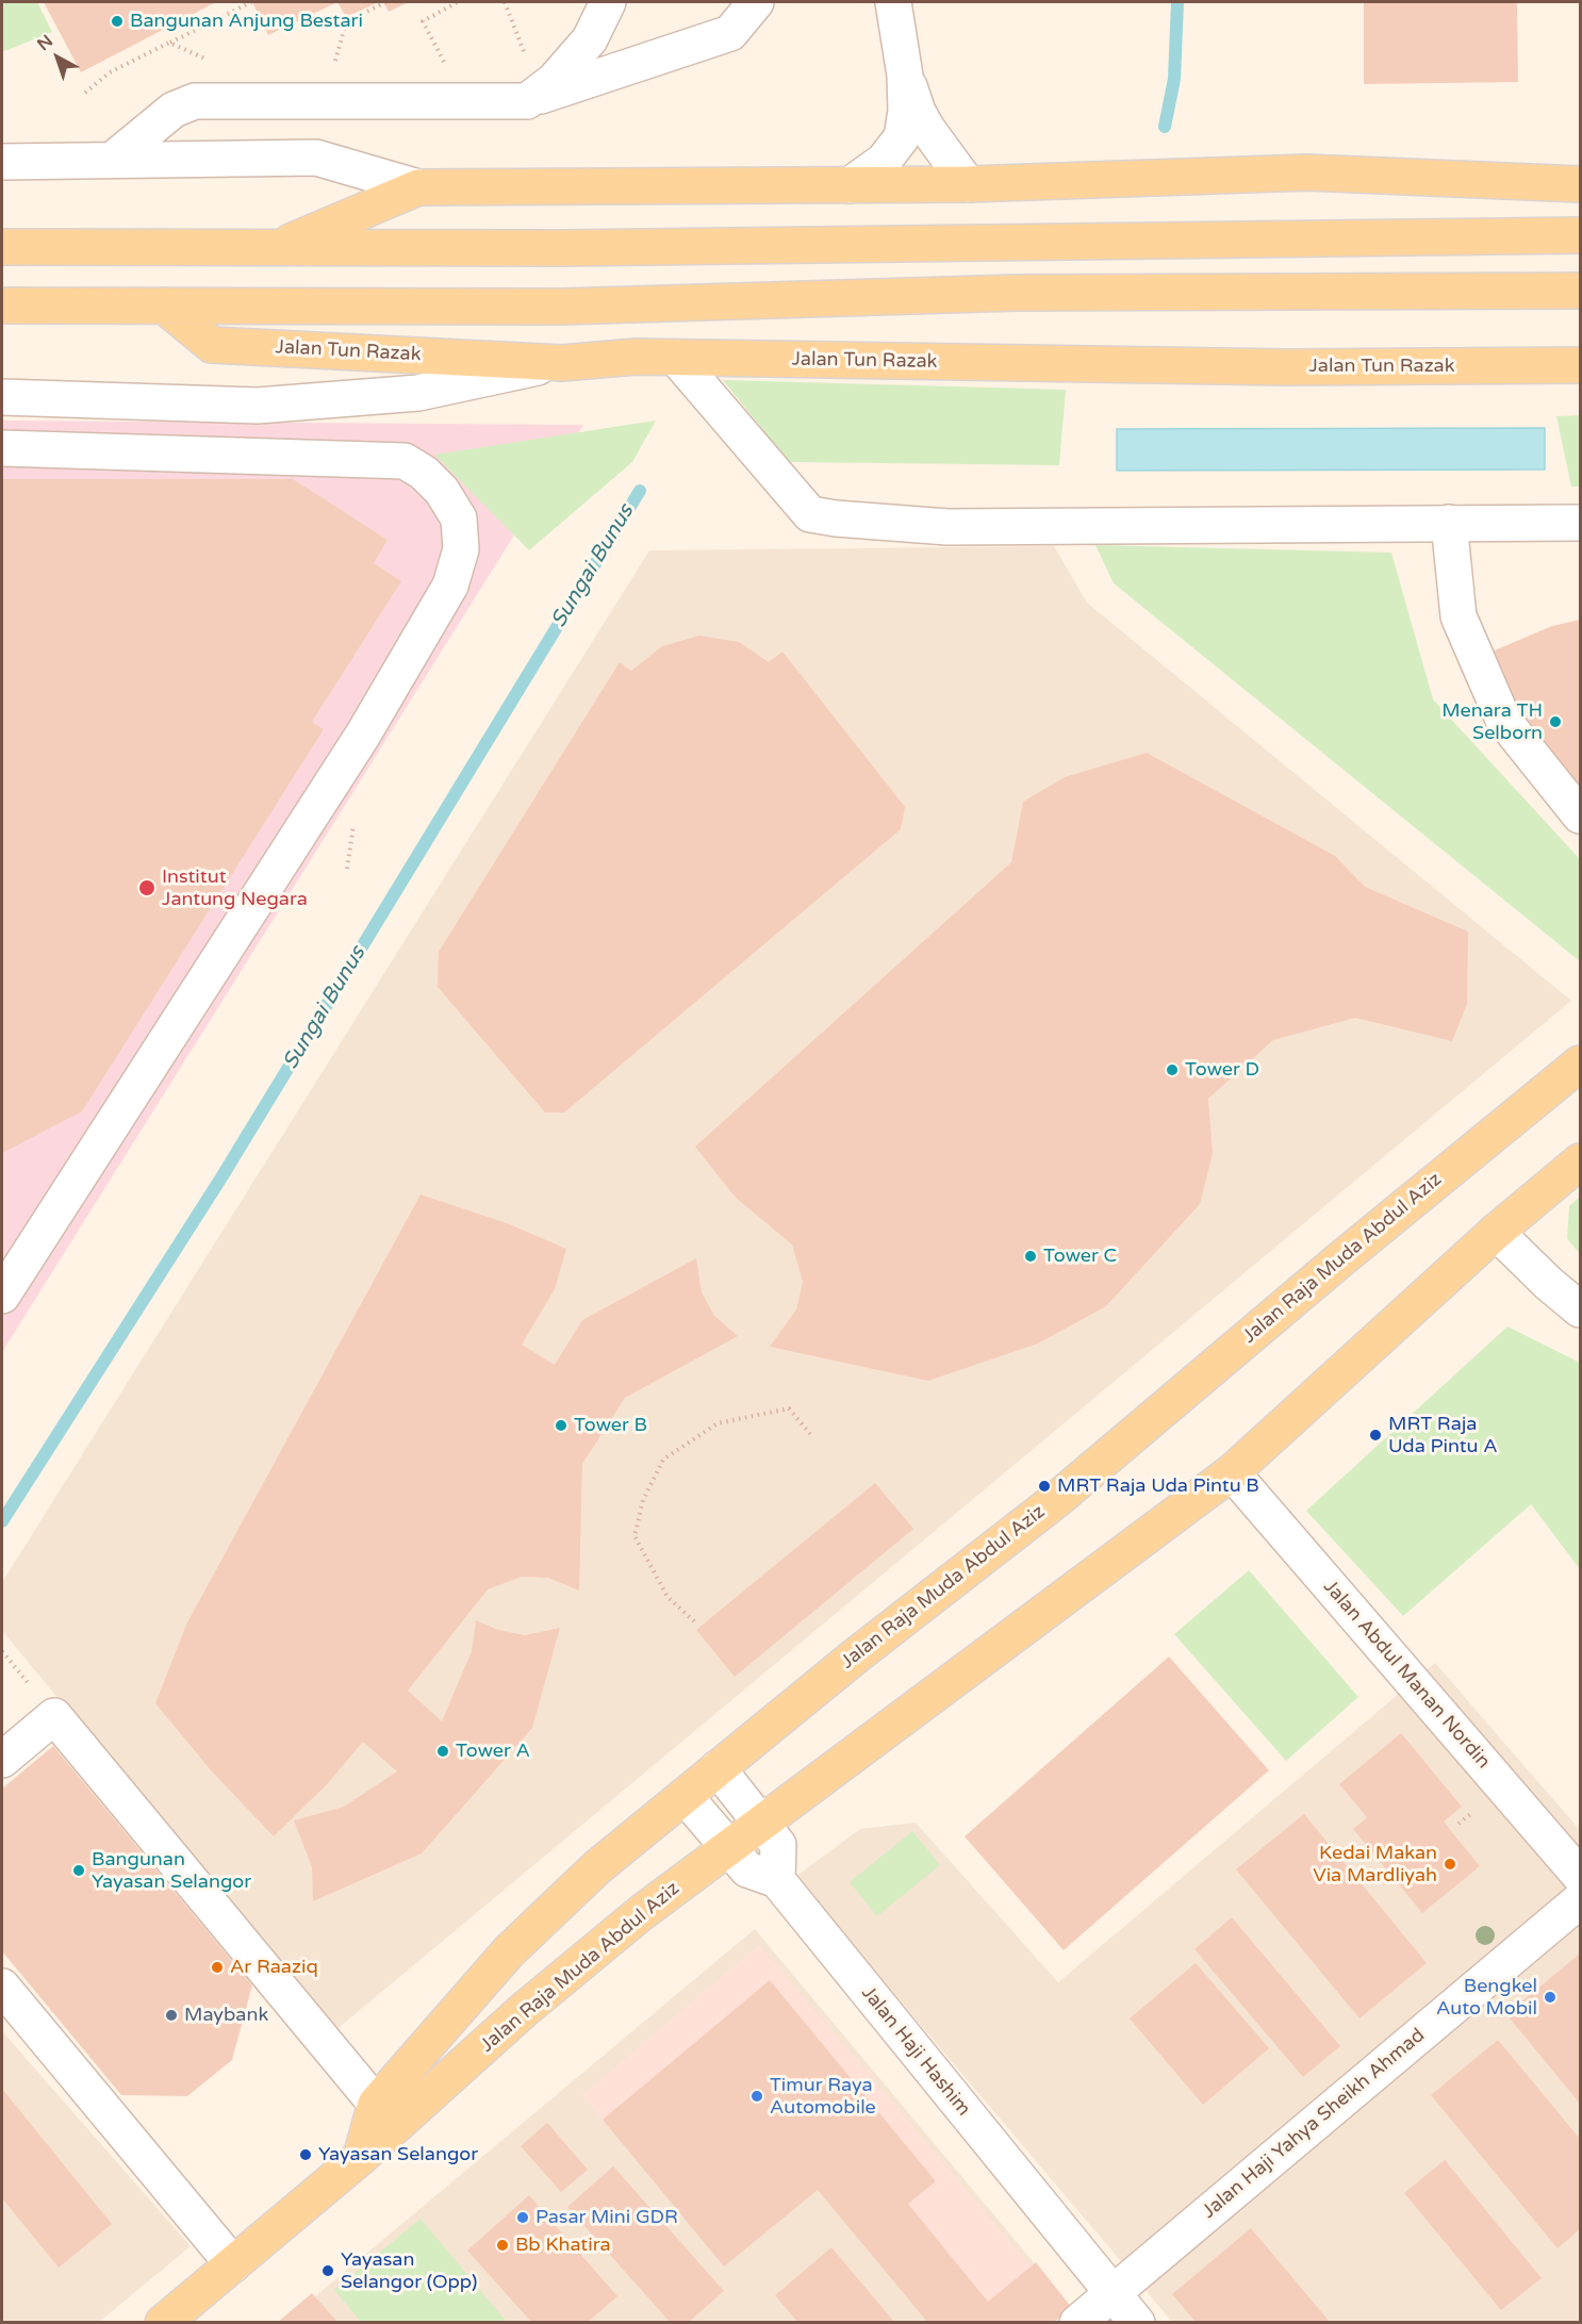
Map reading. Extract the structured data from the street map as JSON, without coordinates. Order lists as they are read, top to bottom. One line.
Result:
{"streets":{"main road":["Jalan Tun Razak","Jalan Raja Muda Abdul Aziz"],"street":["Jalan Abdul Manan Nordin","Jalan Haji Hashim","Jalan Haji Yahya Sheikh Ahmad"]},"crossings":[["Jalan Raja Muda Abdul Aziz","Jalan Abdul Manan Nordin"],["Jalan Raja Muda Abdul Aziz","Jalan Haji Hashim"],["Jalan Haji Hashim","Jalan Haji Yahya Sheikh Ahmad"]],"water":["Sungai Bunus"],"places":["Bangunan Anjung Bestari","Menara TH Selborn","Institut Jantung Negara","Tower D","Tower C","Tower B","MRT Raja Uda Pintu A","MRT Raja Uda Pintu B","Tower A","Kedai Makan Via Mardliyah","Bangunan Yayasan Selangor","Ar Raaziq","Bengkel Auto Mobil","Maybank","Timur Raya Automobile","Yayasan Selangor","Pasar Mini GDR","Bb Khatira","Yayasan Selangor (Opp)"],"north":"top left"}
